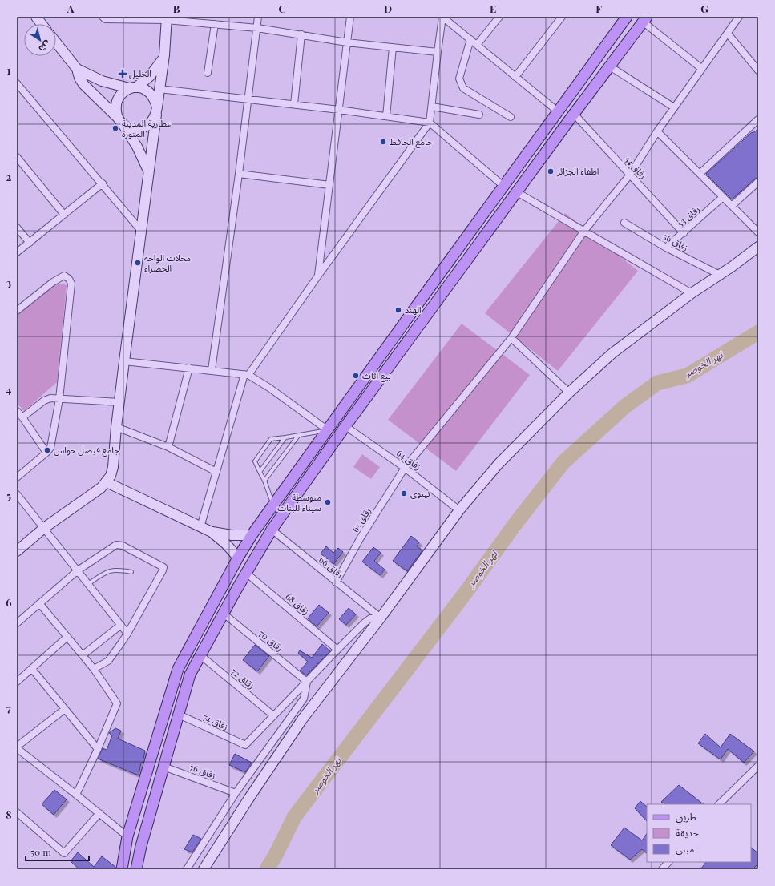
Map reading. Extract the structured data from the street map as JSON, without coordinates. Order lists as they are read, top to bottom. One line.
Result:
{"streets":{"street":["زقاق 54","زقاق 53","زقاق 56","زقاق 64","زقاق 65","زقاق 66","زقاق 68","زقاق 70","زقاق 72","زقاق 74","زقاق 76"]},"crossings":[["زقاق 54","زقاق 53"],["زقاق 54","زقاق 65"],["زقاق 53","زقاق 56"],["زقاق 64","زقاق 65"],["زقاق 65","زقاق 66"],["زقاق 72","زقاق 74"]],"water":["نهر الخوصر"],"places":{"health":["الخليل"],"other":["عطارية المدينة المنورة","جامع الحافظ","اطفاء الجزائر","محلات الواحه الخضراء","الهند","بيع اثاث","جامع فيصل حواس","نينوى","متوسطة سيناء للبنات"]},"legend":["طريق","حديقة","مبنى"],"scale_bar":"50 m","north":"bottom right","grid":{"columns":["A","B","C","D","E","F","G"],"rows":["1","2","3","4","5","6","7","8"]}}
